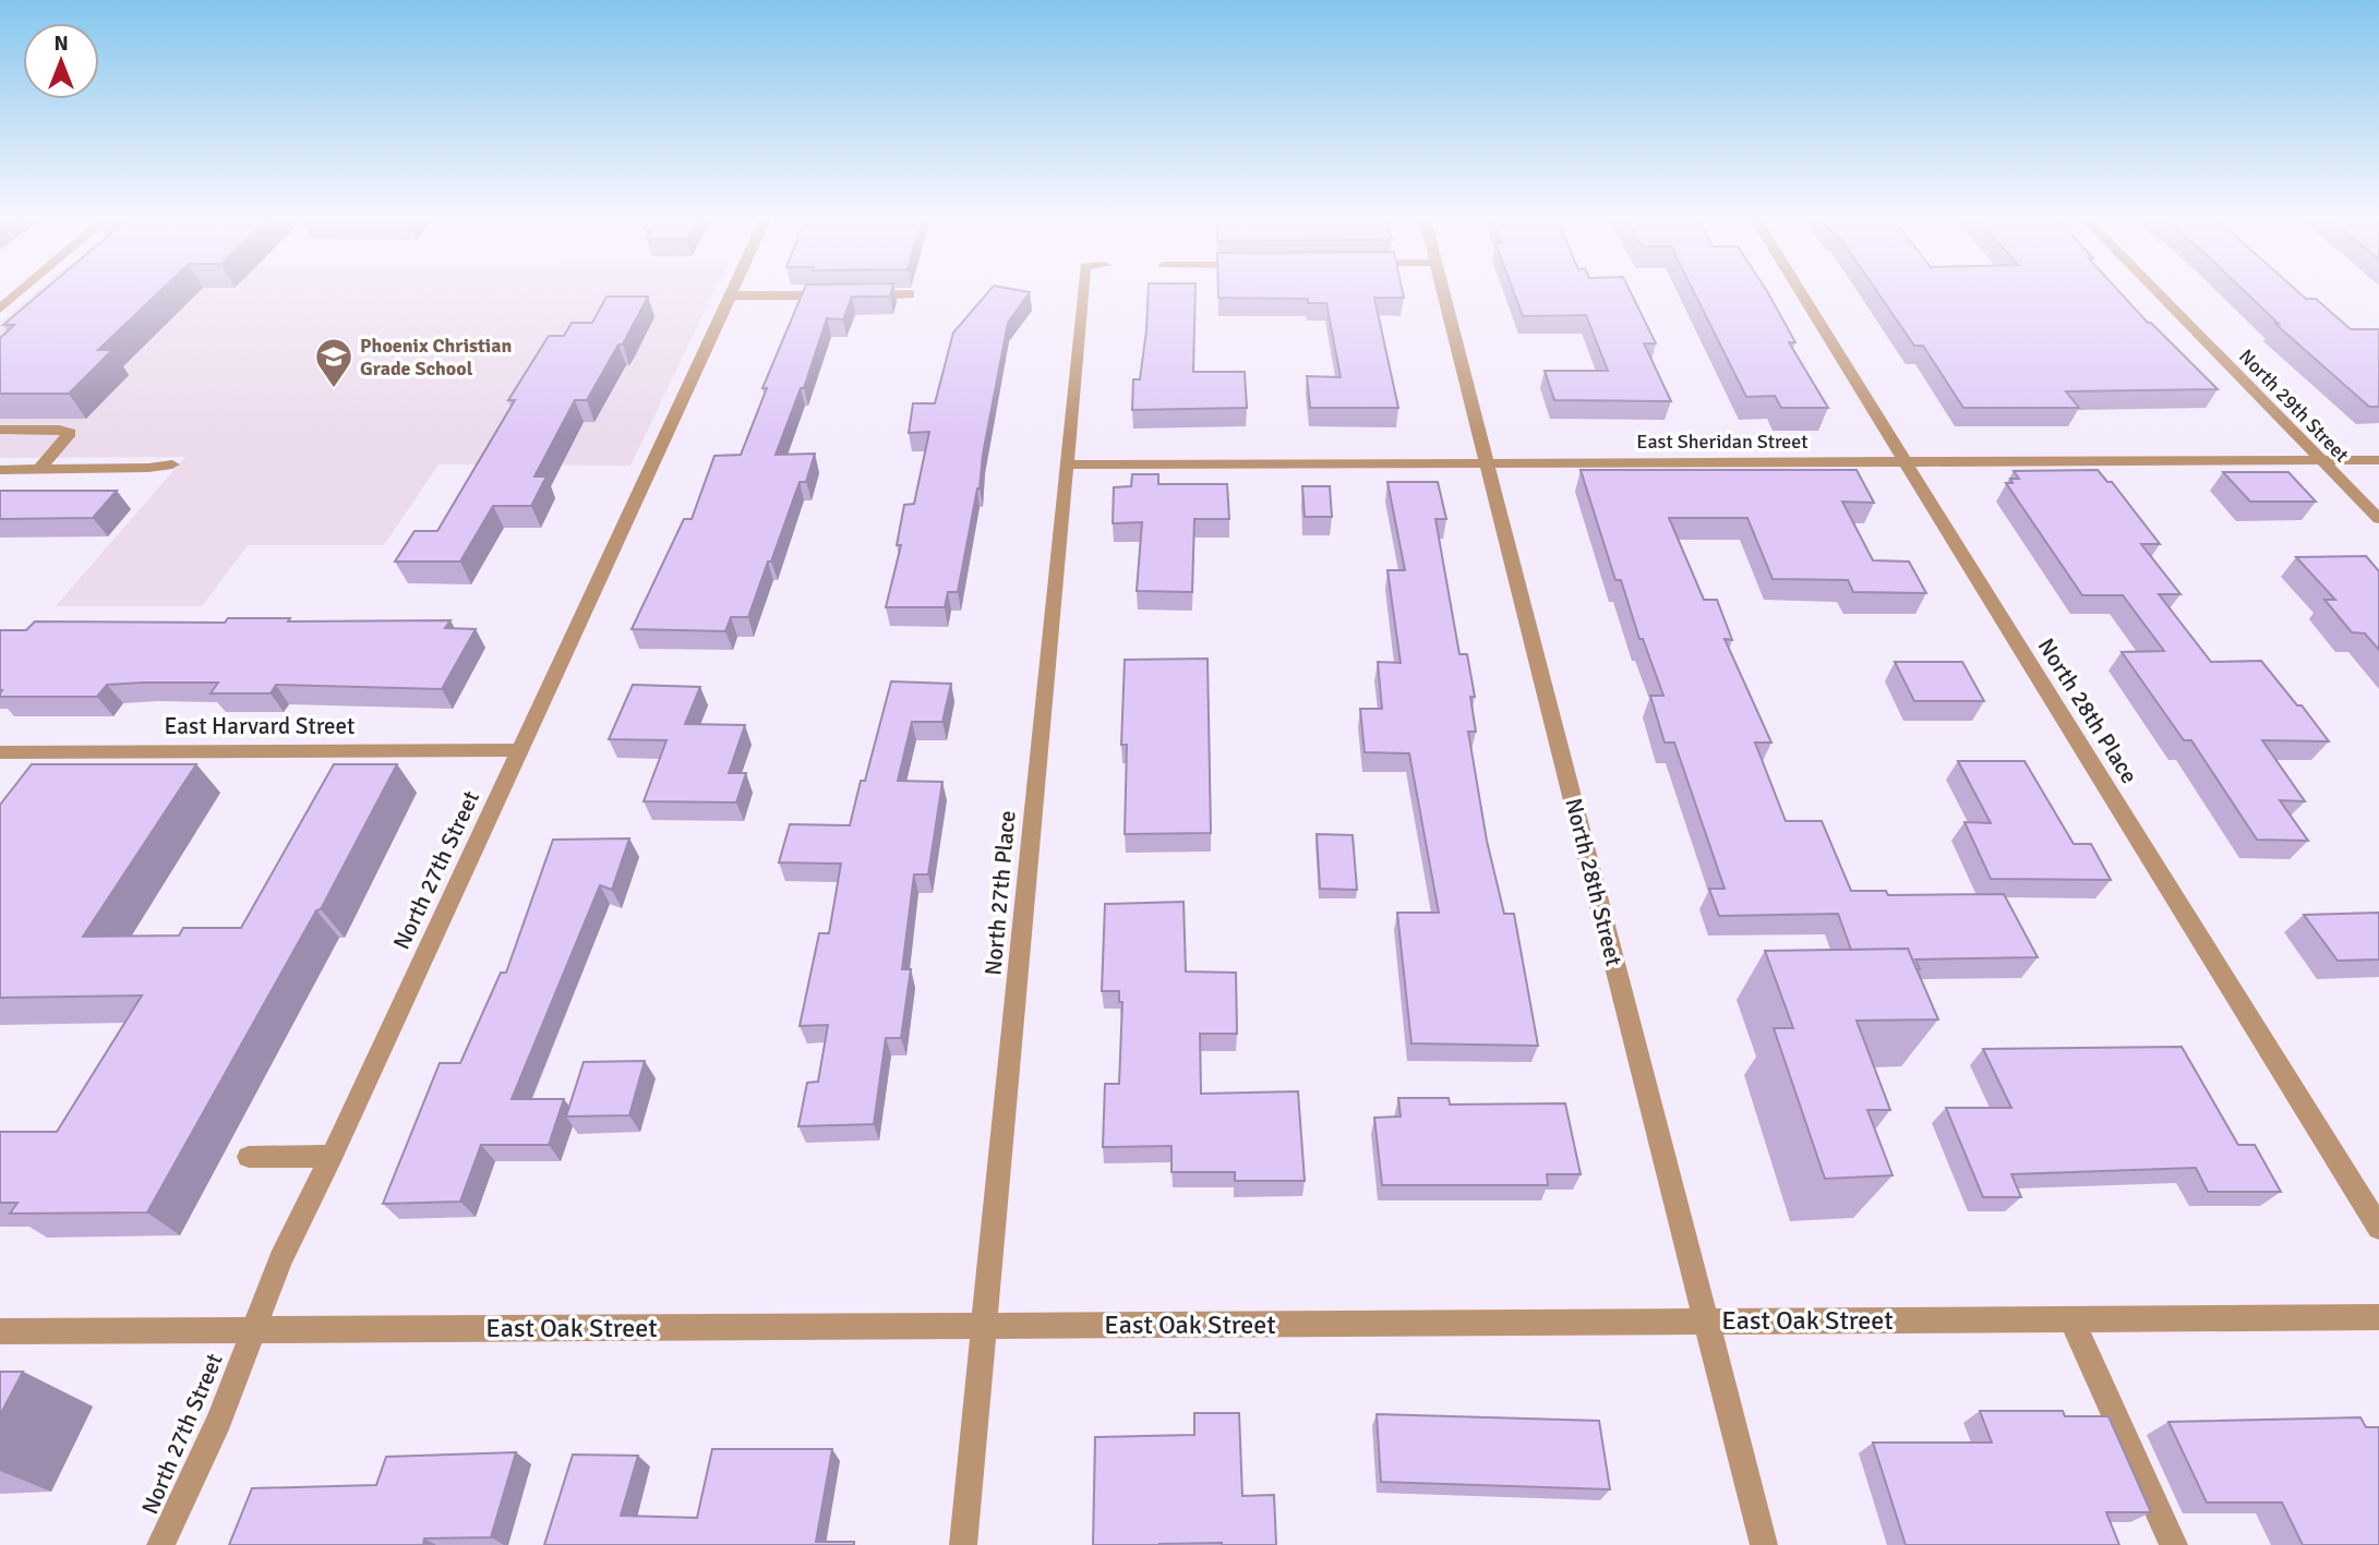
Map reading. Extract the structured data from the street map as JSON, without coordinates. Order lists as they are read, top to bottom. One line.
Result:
{"streets":{"street":["North 29th Street","East Sheridan Street","North 28th Place","East Harvard Street","North 27th Street","North 28th Street","North 27th Place","East Oak Street"]},"crossings":[["North 29th Street","East Sheridan Street"],["East Sheridan Street","North 28th Place"],["East Sheridan Street","North 28th Street"],["East Sheridan Street","North 27th Place"],["East Harvard Street","North 27th Street"],["North 27th Street","East Oak Street"],["North 28th Street","East Oak Street"],["North 27th Place","East Oak Street"]],"places":{"school or university":["Phoenix Christian Grade School"]},"north":"top"}
